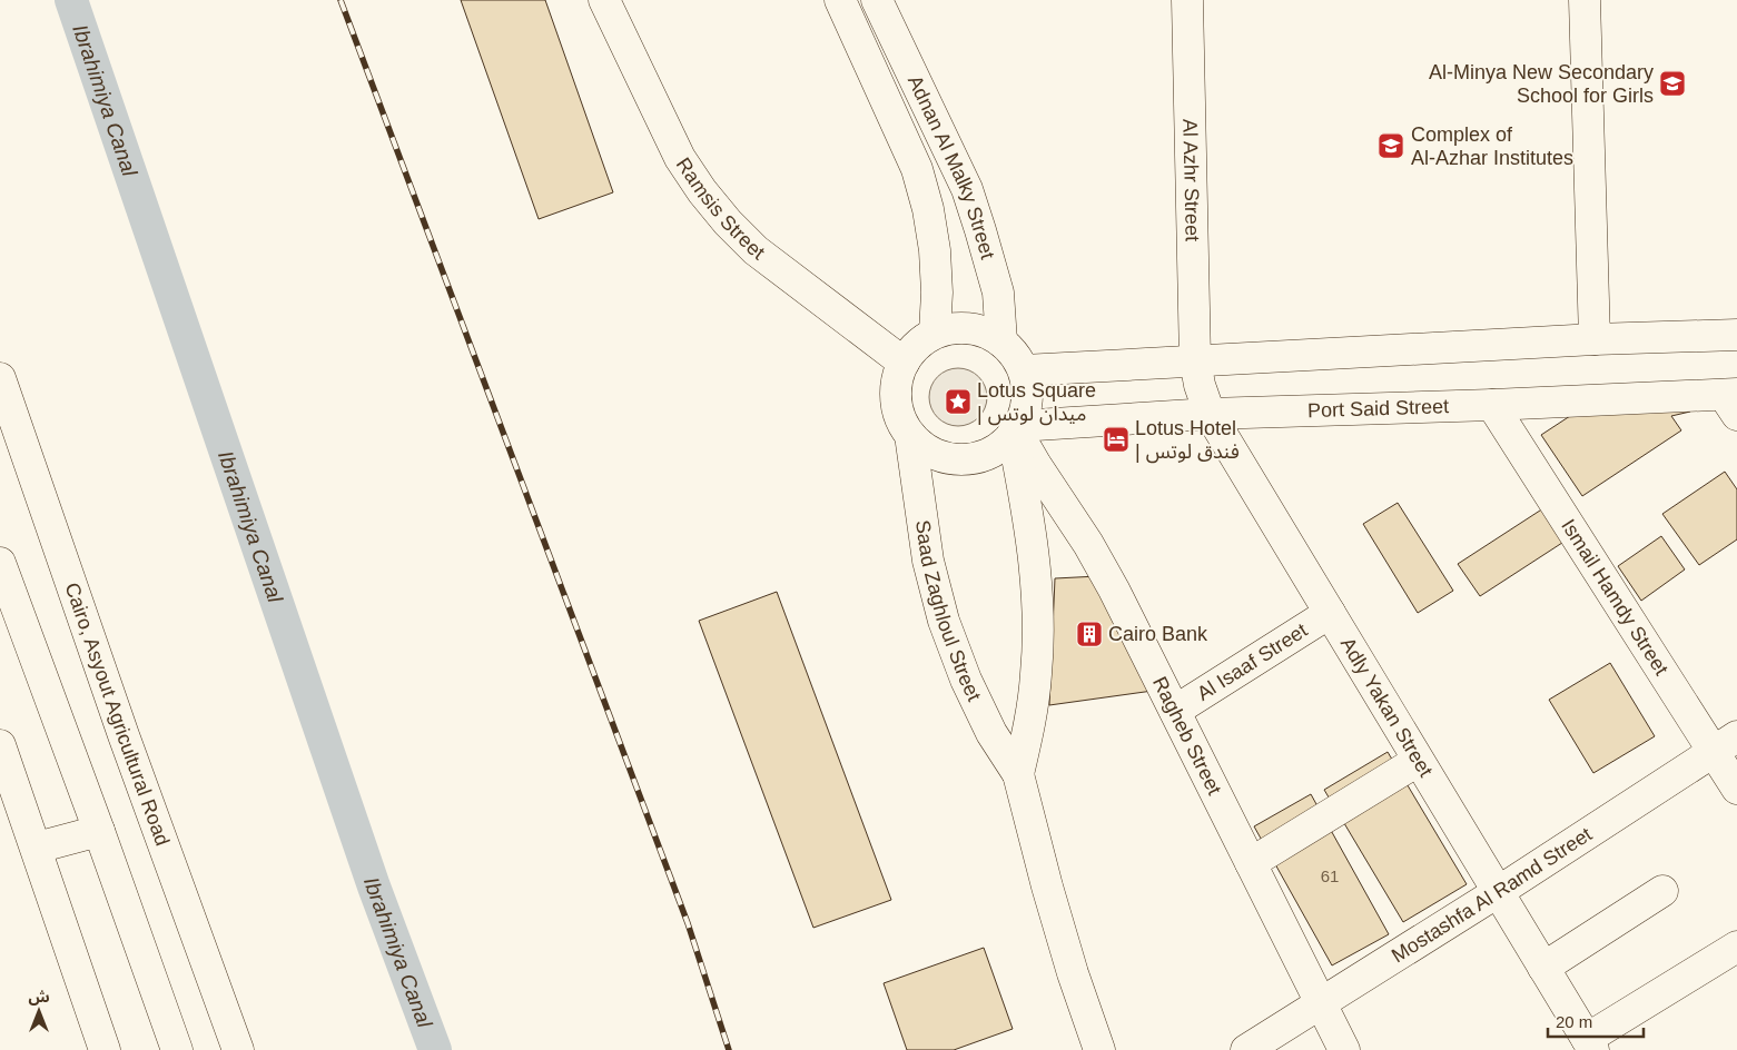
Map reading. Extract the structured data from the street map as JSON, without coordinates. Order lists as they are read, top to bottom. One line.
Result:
{"streets":{"main road":["Adnan Al Malky Street","Al Azhr Street","Ramsis Street","Port Said Street","Ismail Hamdy Street","Saad Zaghloul Street","Al Isaaf Street","Adly Yakan Street","Cairo, Asyout Agricultural Road","Ragheb Street","Mostashfa Al Ramd Street"]},"crossings":[["Adnan Al Malky Street","Ramsis Street"],["Adnan Al Malky Street","Port Said Street"],["Adnan Al Malky Street","Saad Zaghloul Street"],["Adnan Al Malky Street","Ragheb Street"],["Al Azhr Street","Adly Yakan Street"],["Ramsis Street","Port Said Street"],["Ramsis Street","Saad Zaghloul Street"],["Ramsis Street","Ragheb Street"],["Port Said Street","Ismail Hamdy Street"],["Port Said Street","Saad Zaghloul Street"],["Port Said Street","Adly Yakan Street"],["Port Said Street","Ragheb Street"],["Ismail Hamdy Street","Mostashfa Al Ramd Street"],["Saad Zaghloul Street","Ragheb Street"],["Al Isaaf Street","Adly Yakan Street"],["Al Isaaf Street","Ragheb Street"],["Adly Yakan Street","Mostashfa Al Ramd Street"],["Ragheb Street","Mostashfa Al Ramd Street"]],"water":["Ibrahimiya Canal"],"places":{"school or university":["Al-Minya New Secondary School for Girls","Complex of Al-Azhar Institutes"],"place":["Lotus Square | ميدان لوتس"],"hotel":["Lotus Hotel | فندق لوتس"],"building":["Cairo Bank"]},"house_numbers":["61"],"scale_bar":"20 m","north":"top"}
